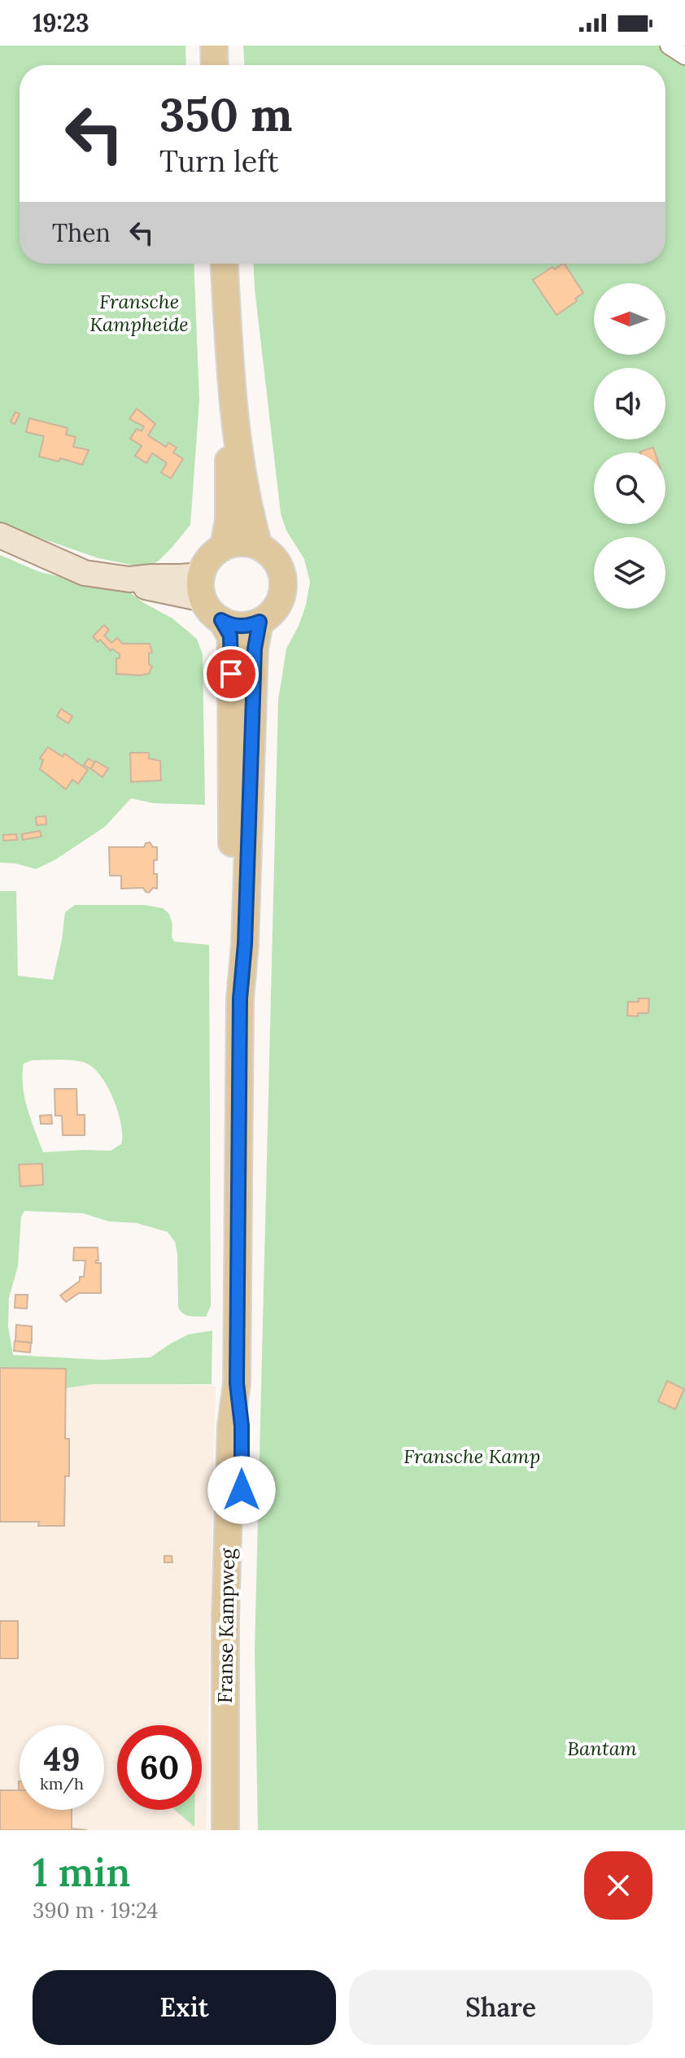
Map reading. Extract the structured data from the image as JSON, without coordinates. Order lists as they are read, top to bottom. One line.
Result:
{"streets":{"main road":["Franse Kampweg"]},"parks":["Fransche Kampheide","Fransche Kamp","Bantam"],"north":"left","page":{"status":"19:23","turn":["350 m","Turn left"],"then":"Then","speed":"49 km/h","limit":"60","heading":["1 min","390 m · 19:24"],"buttons":["Exit","Share"]}}
